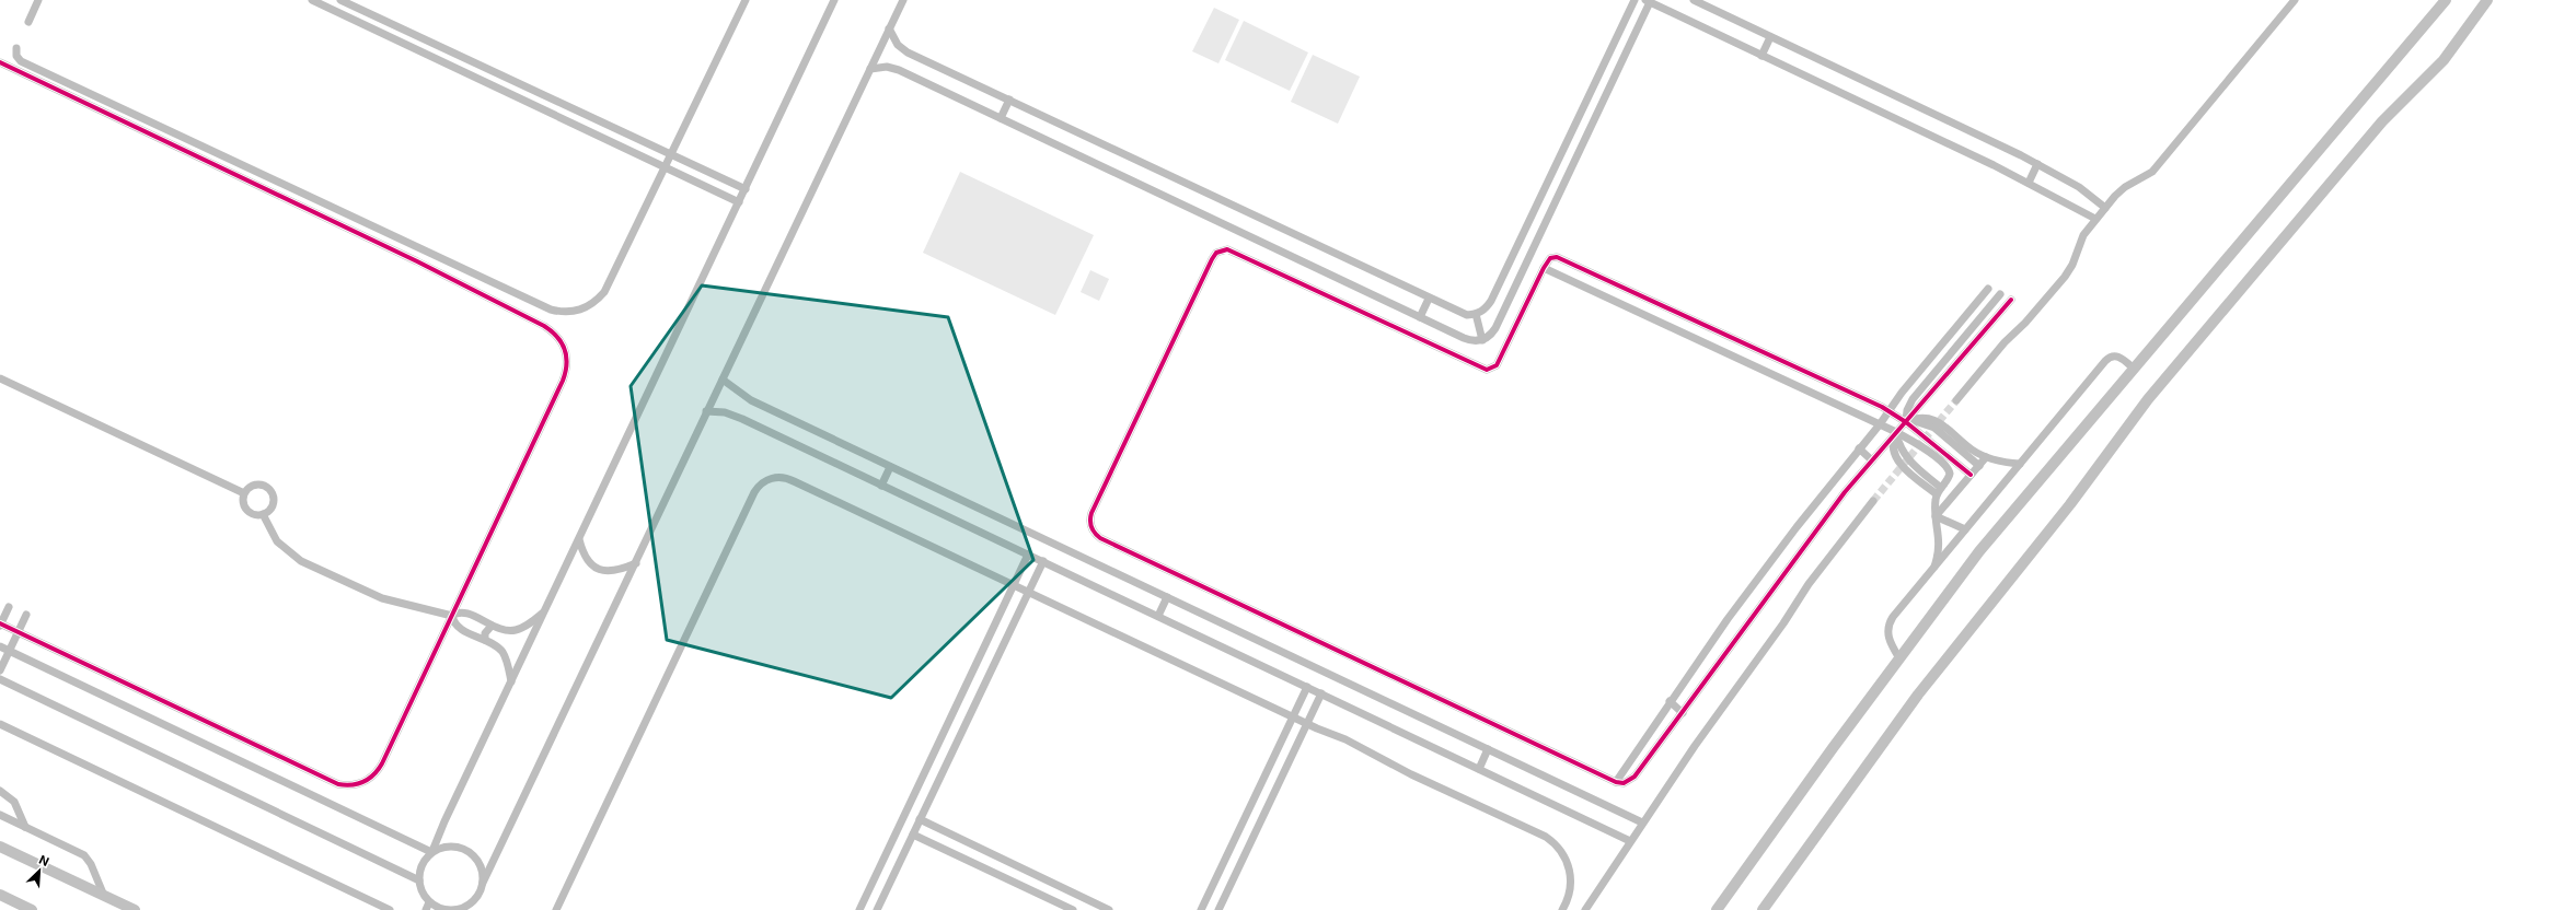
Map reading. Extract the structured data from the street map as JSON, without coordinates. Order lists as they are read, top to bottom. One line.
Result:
{"north":"top right"}
